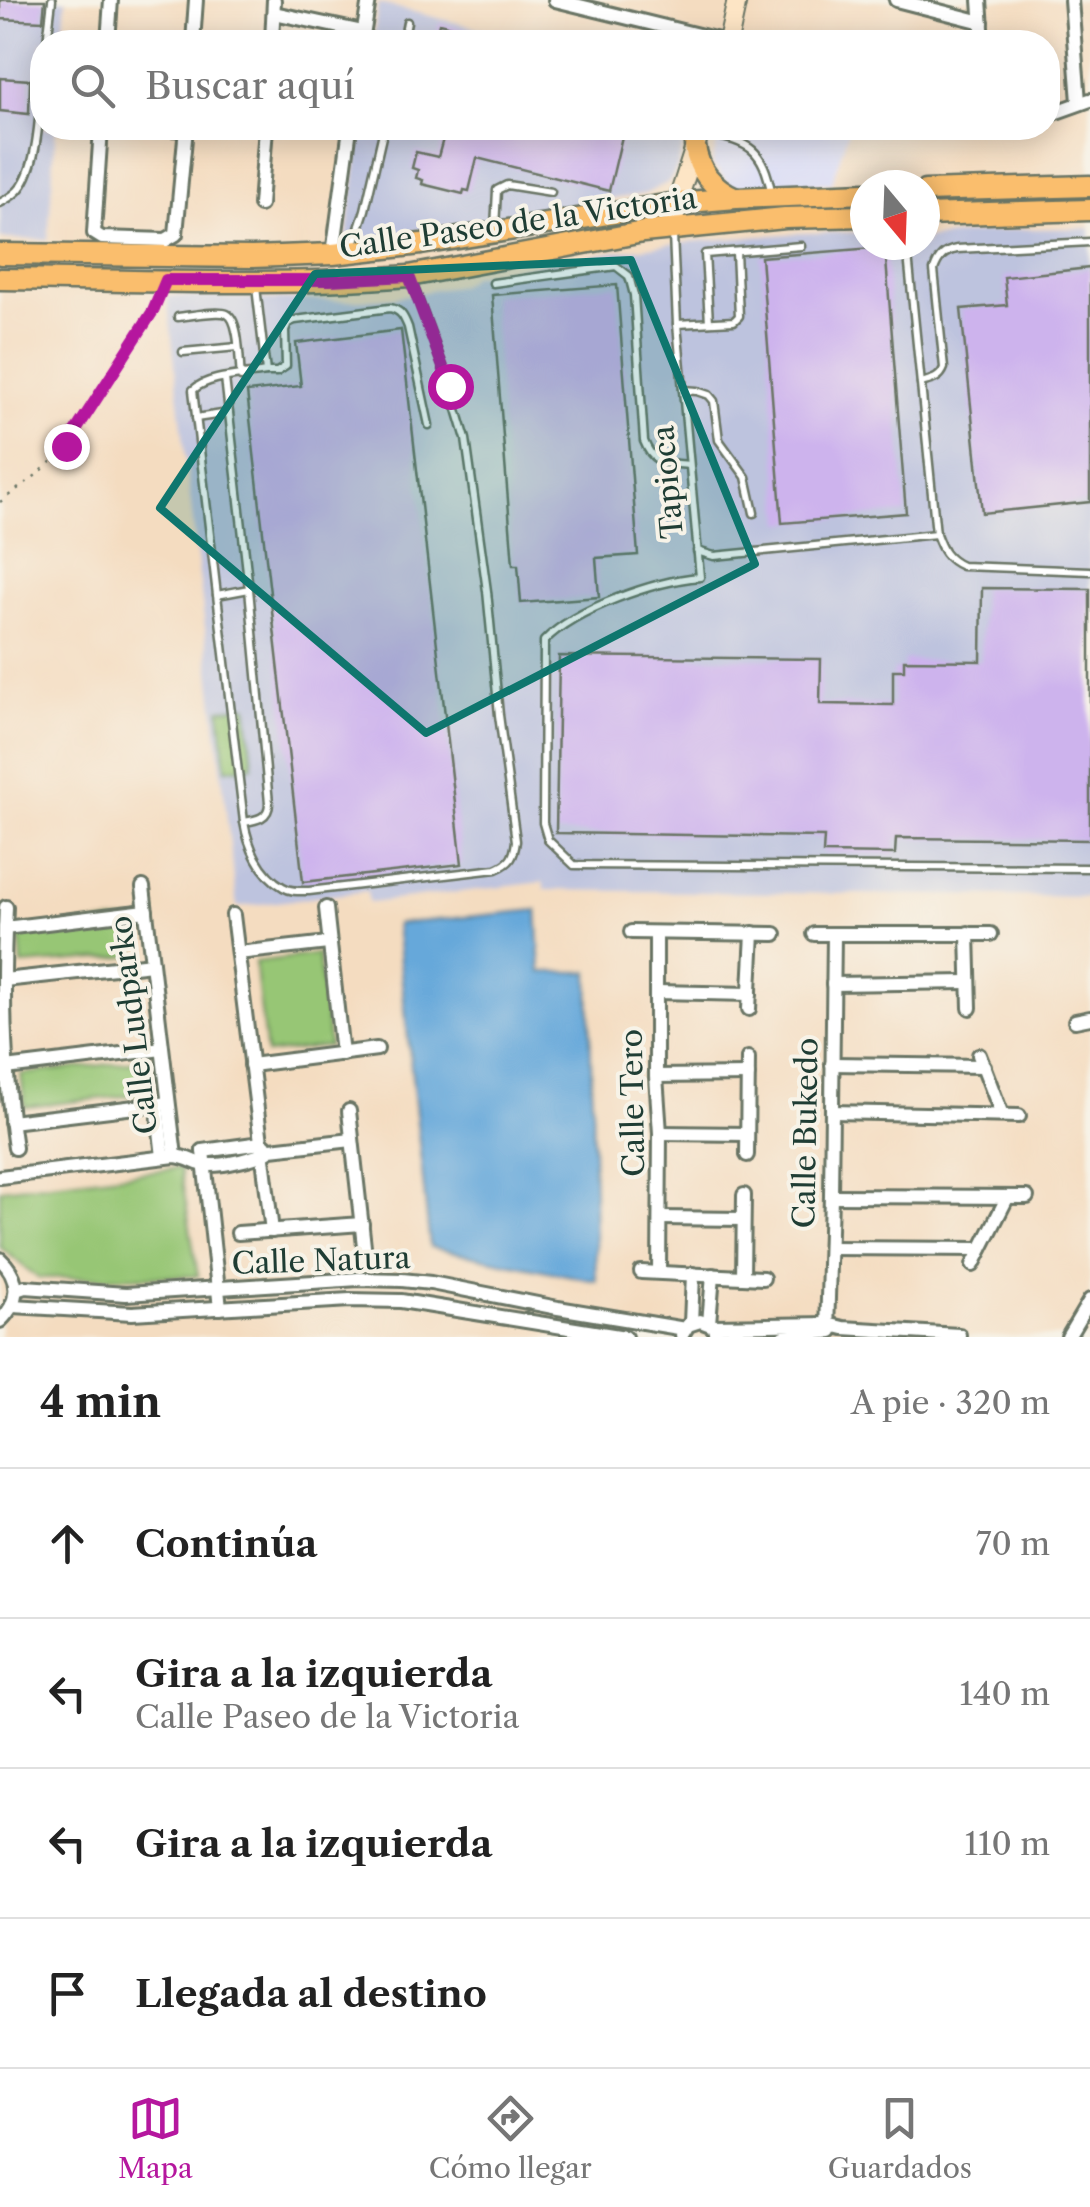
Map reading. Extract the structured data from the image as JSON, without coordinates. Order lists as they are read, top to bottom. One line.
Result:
{"streets":{"main road":["Calle Paseo de la Victoria"],"street":["Calle Ludparko","Calle Tero","Calle Bukedo","Calle Natura"],"lane":["Tapioca"]},"crossings":[["Calle Paseo de la Victoria","Tapioca"]],"north":"bottom","page":{"search":"Buscar aquí","heading":["4 min","A pie · 320 m"],"list":[["Continúa","70 m"],["Gira a la izquierda","Calle Paseo de la Victoria","140 m"],["Gira a la izquierda","110 m"],"Llegada al destino"],"nav":["Mapa","Cómo llegar","Guardados"]}}
